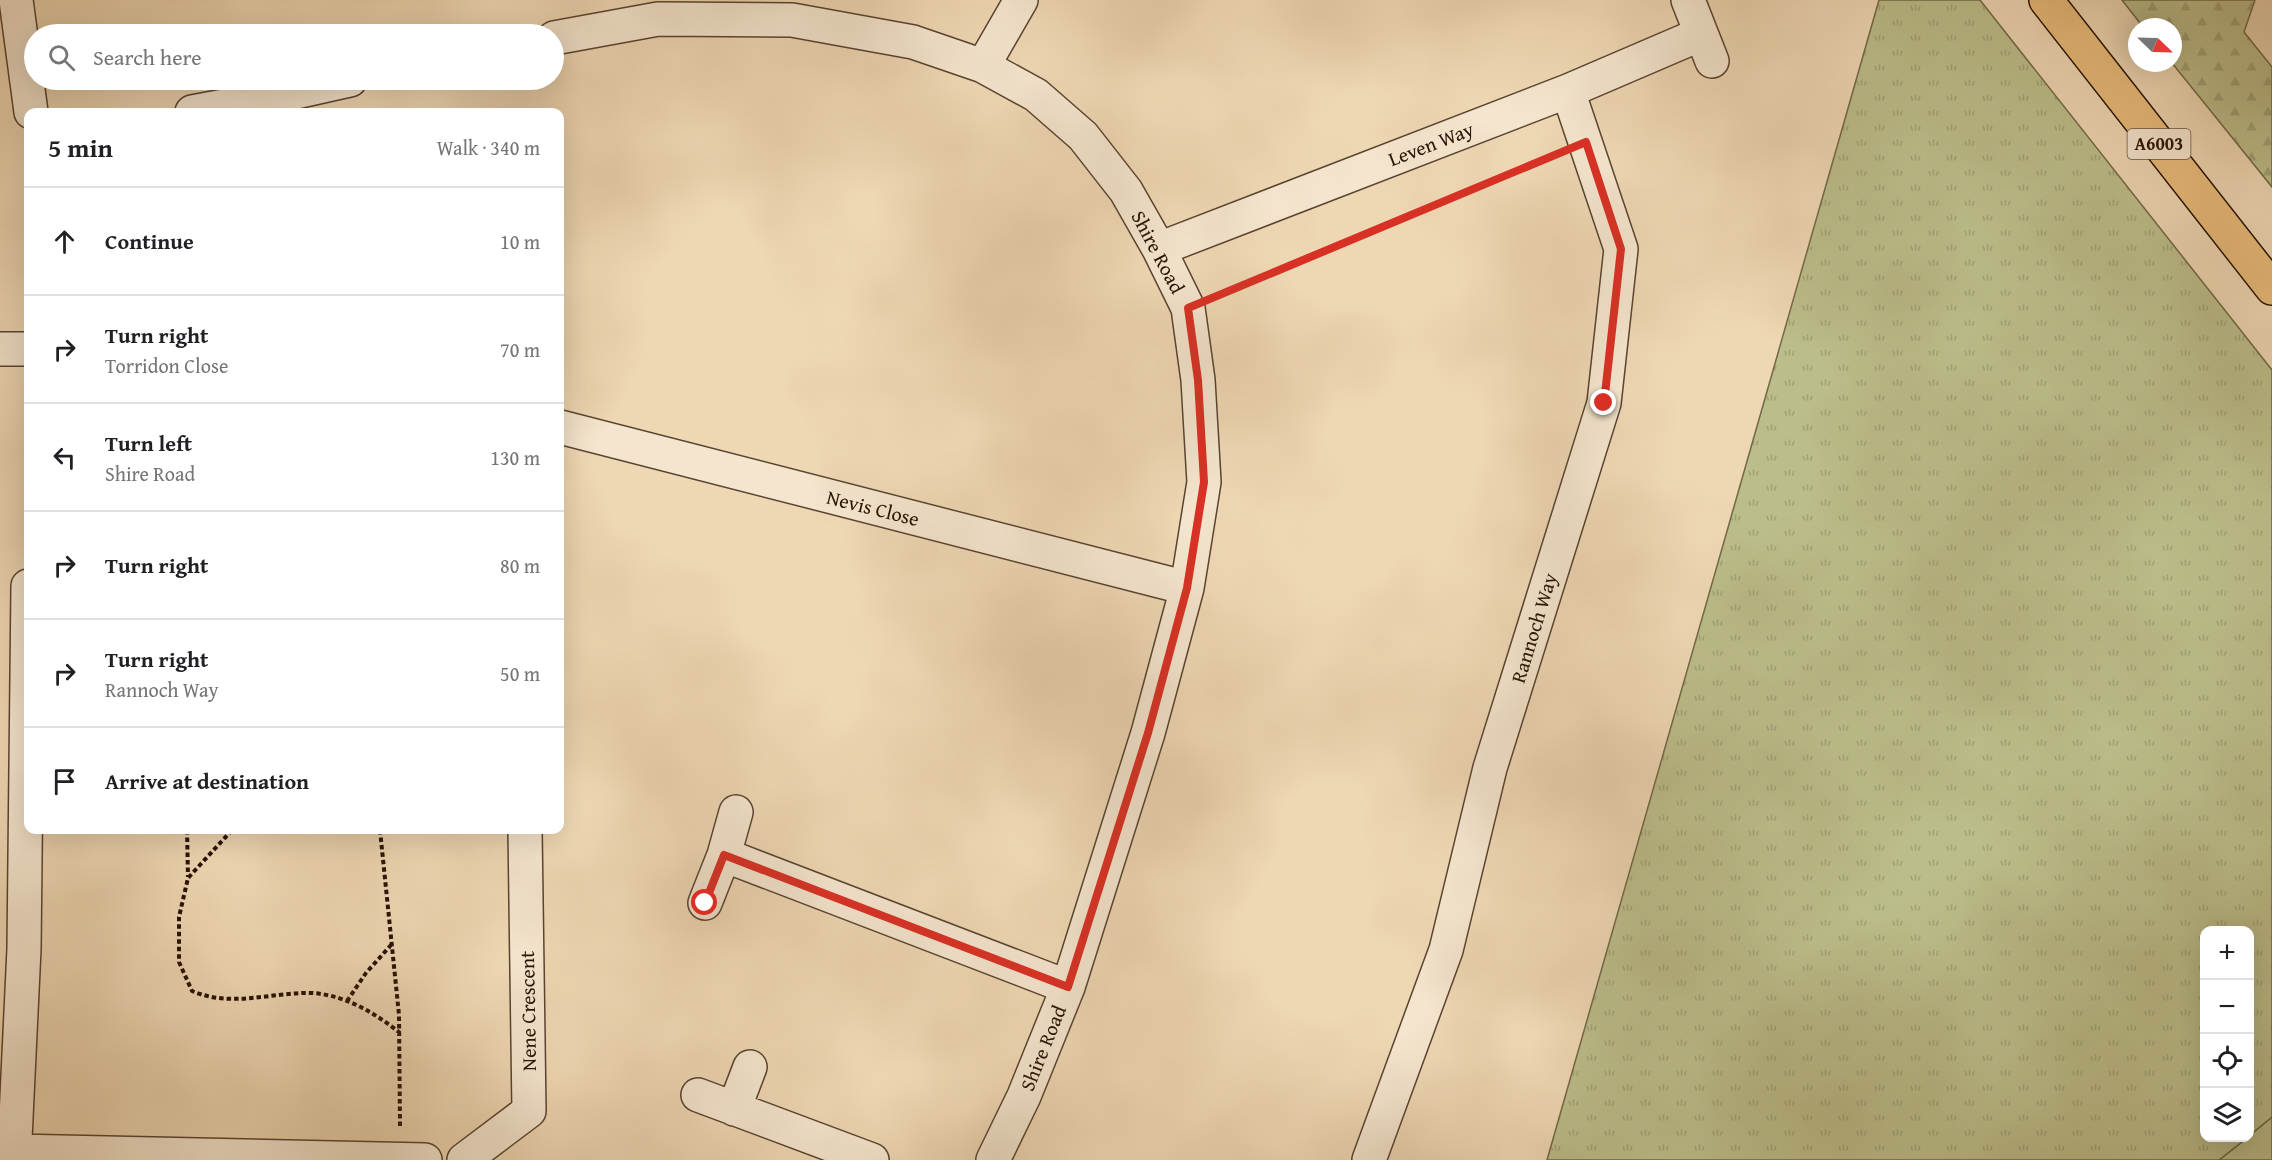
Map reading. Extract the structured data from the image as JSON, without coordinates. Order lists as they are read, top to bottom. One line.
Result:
{"streets":{"highway":["A6003"],"street":["Leven Way","Shire Road","Nevis Close","Rannoch Way","Nene Crescent"]},"crossings":[["Leven Way","Shire Road"],["Leven Way","Rannoch Way"],["Shire Road","Nevis Close"]],"north":"bottom right","page":{"search":"Search here","heading":["5 min","Walk · 340 m"],"list":[["Continue","10 m"],["Turn right","Torridon Close","70 m"],["Turn left","Shire Road","130 m"],["Turn right","80 m"],["Turn right","Rannoch Way","50 m"],"Arrive at destination"],"map_buttons":["+","−"]}}
